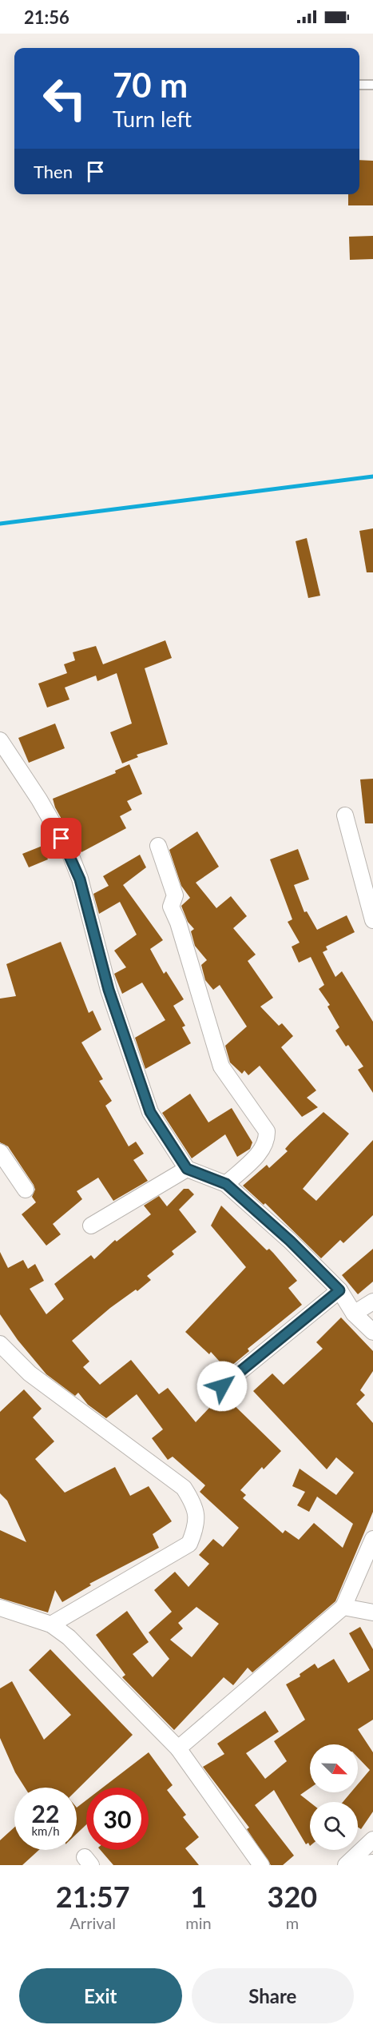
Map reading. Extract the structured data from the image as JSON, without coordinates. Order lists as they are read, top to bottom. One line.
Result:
{"north":"bottom right","page":{"status":"21:56","turn":["70 m","Turn left"],"then":"Then","speed":"22 km/h","limit":"30","eta":["21:57","Arrival","1","min","320","m"],"buttons":["Exit","Share"]}}
